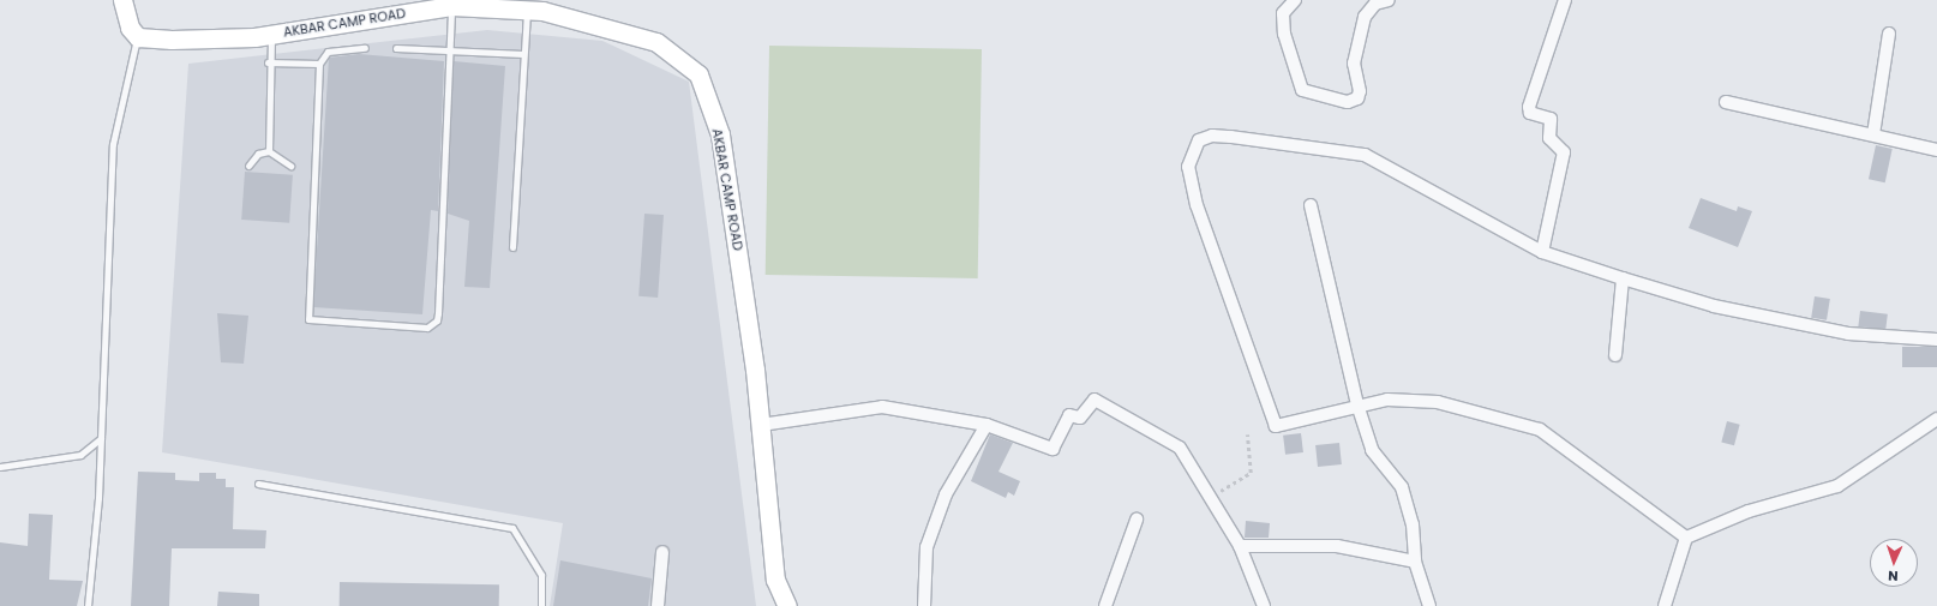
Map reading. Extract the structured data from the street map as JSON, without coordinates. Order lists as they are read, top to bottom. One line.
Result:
{"streets":{"street":["AKBAR CAMP ROAD"]},"north":"bottom"}
